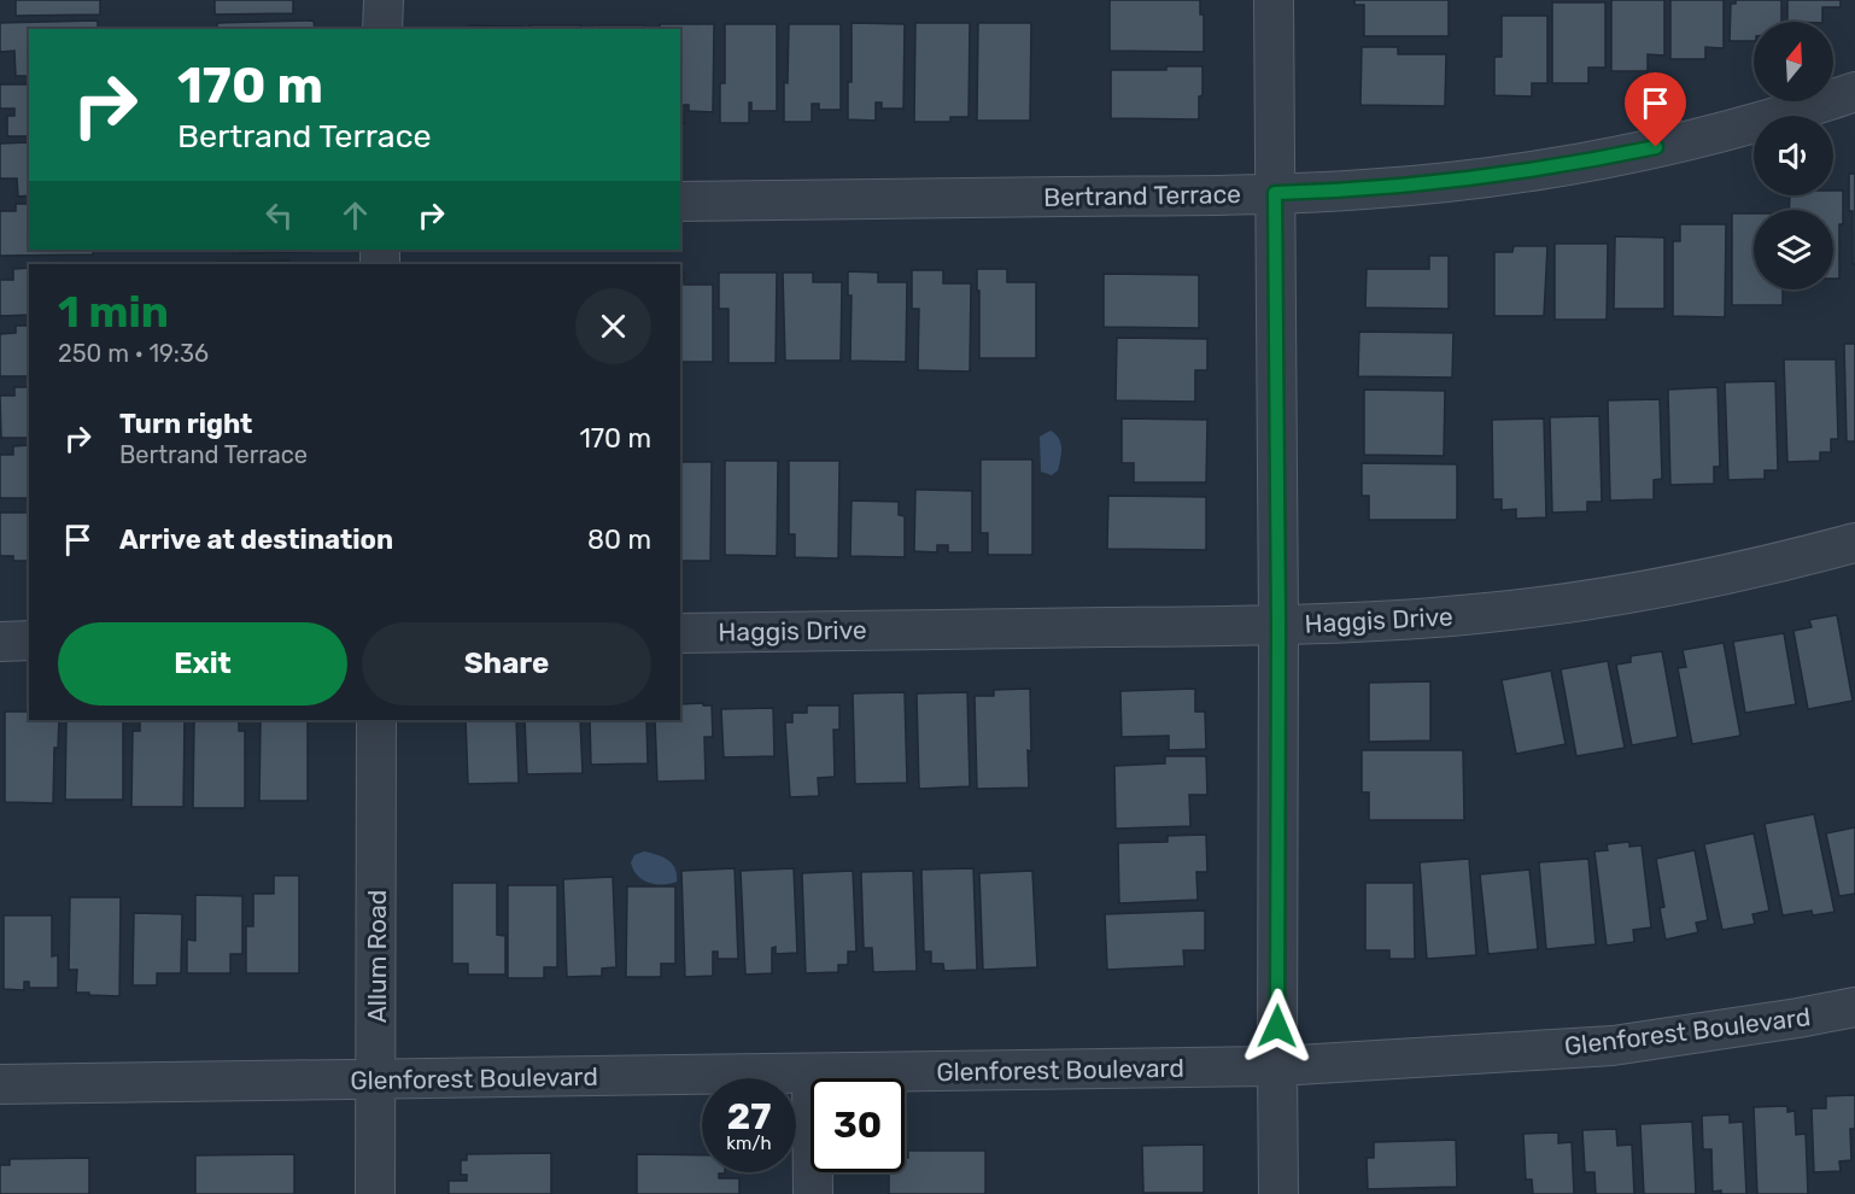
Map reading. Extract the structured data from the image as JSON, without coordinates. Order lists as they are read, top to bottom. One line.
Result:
{"streets":{"street":["Bertrand Terrace","Haggis Drive","Allum Road","Glenforest Boulevard"]},"crossings":[["Allum Road","Glenforest Boulevard"]],"north":"top","page":{"turn":["170 m","Bertrand Terrace"],"heading":["1 min","250 m · 19:36"],"list":[{"name":"Turn right","note":"Bertrand Terrace","value":"170 m"},{"name":"Arrive at destination","value":"80 m"}],"buttons":["Exit","Share"],"speed":"27 km/h","limit":"30"}}
